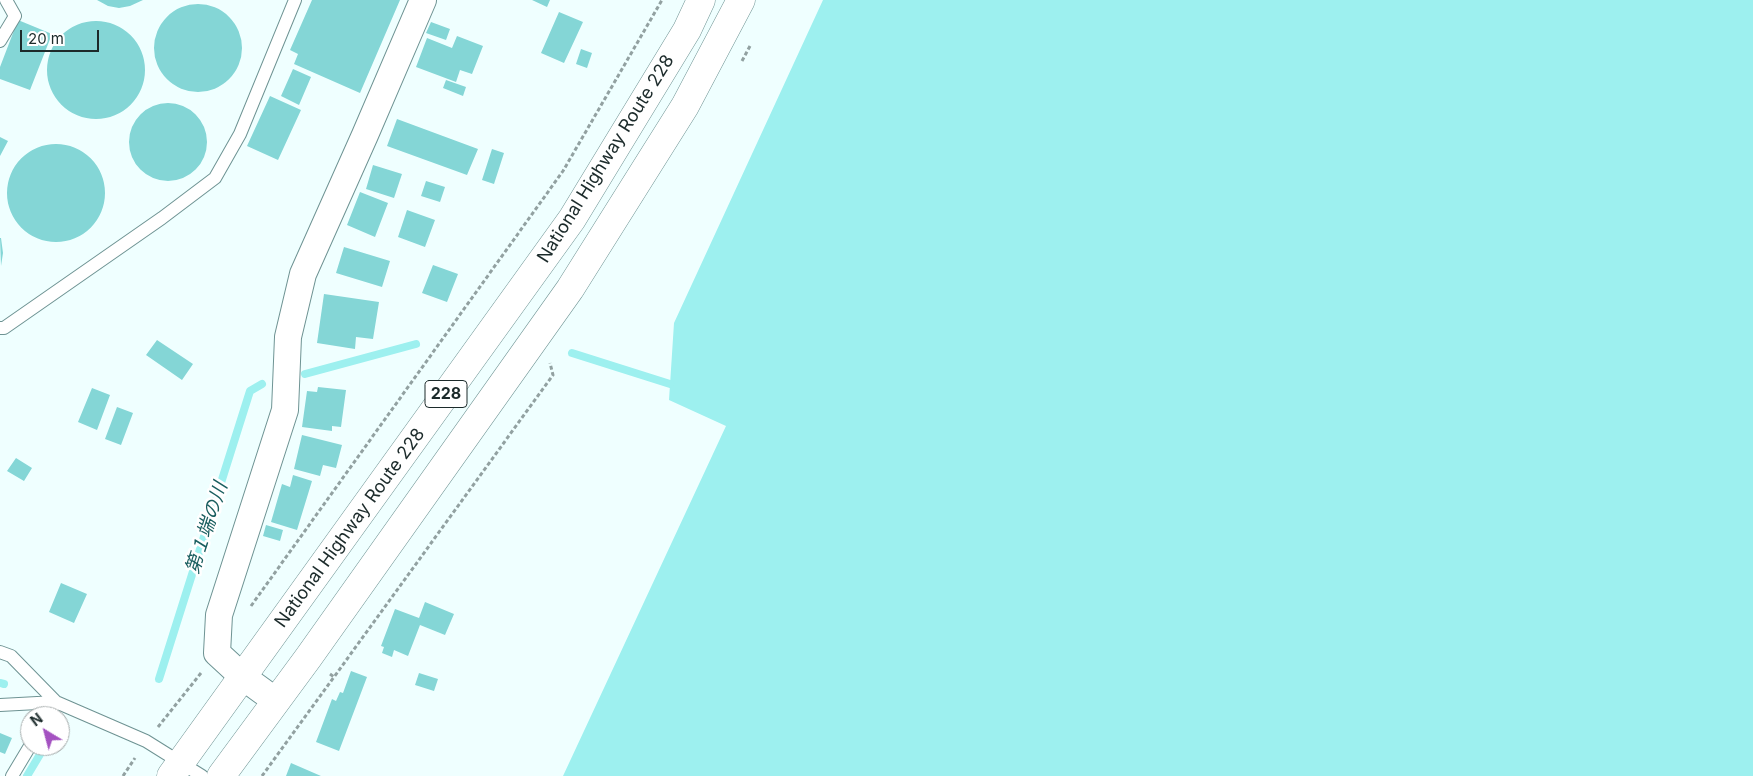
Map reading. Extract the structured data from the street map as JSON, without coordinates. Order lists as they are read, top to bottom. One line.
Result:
{"streets":{"highway":["National Highway Route 228","228"]},"water":["第１端の川"],"scale_bar":"20 m","north":"top left"}
